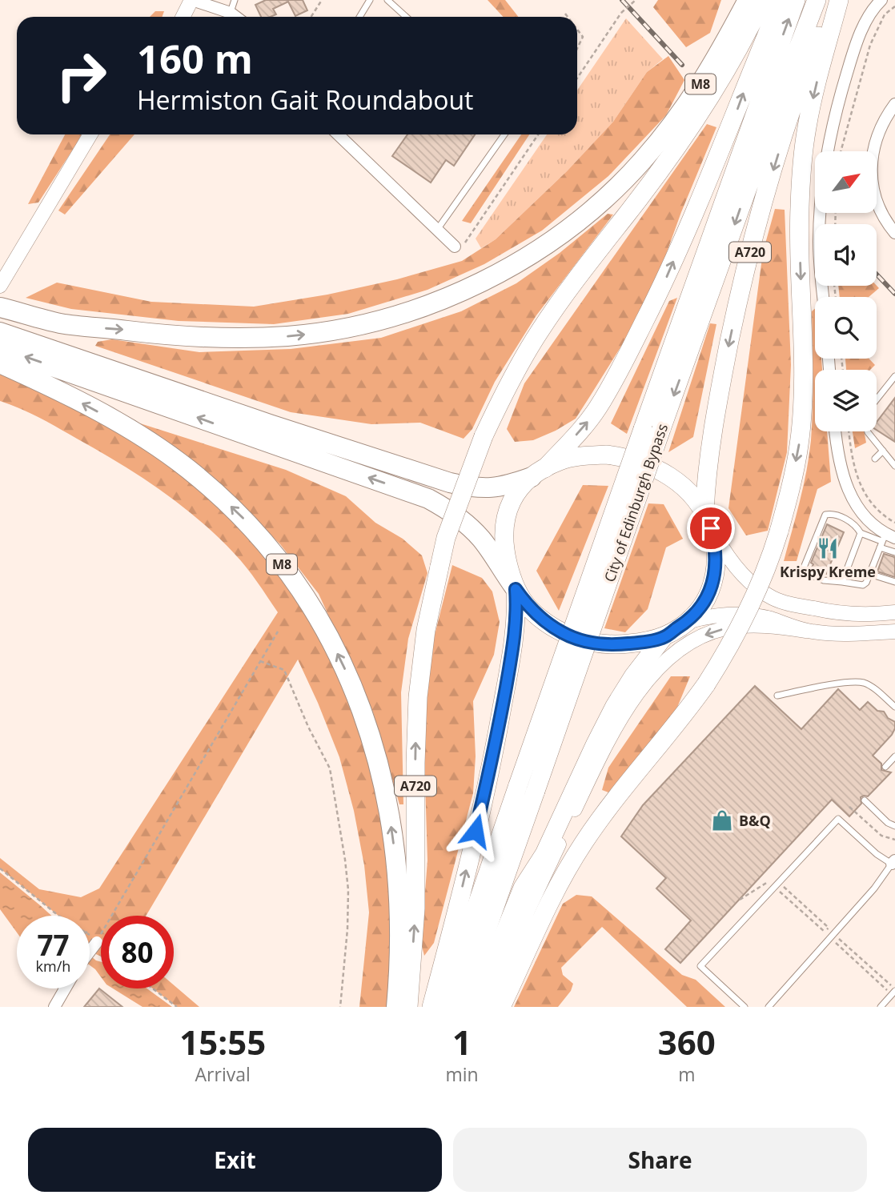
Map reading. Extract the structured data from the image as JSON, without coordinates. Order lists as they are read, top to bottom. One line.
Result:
{"streets":{"highway":["M8"],"main road":["A720","City of Edinburgh Bypass"]},"places":{"restaurant":["Krispy Kreme"],"shop":["B&Q"]},"north":"top right","page":{"turn":["160 m","Hermiston Gait Roundabout"],"speed":"77 km/h","limit":"80","eta":["15:55","Arrival","1","min","360","m"],"buttons":["Exit","Share"]}}
